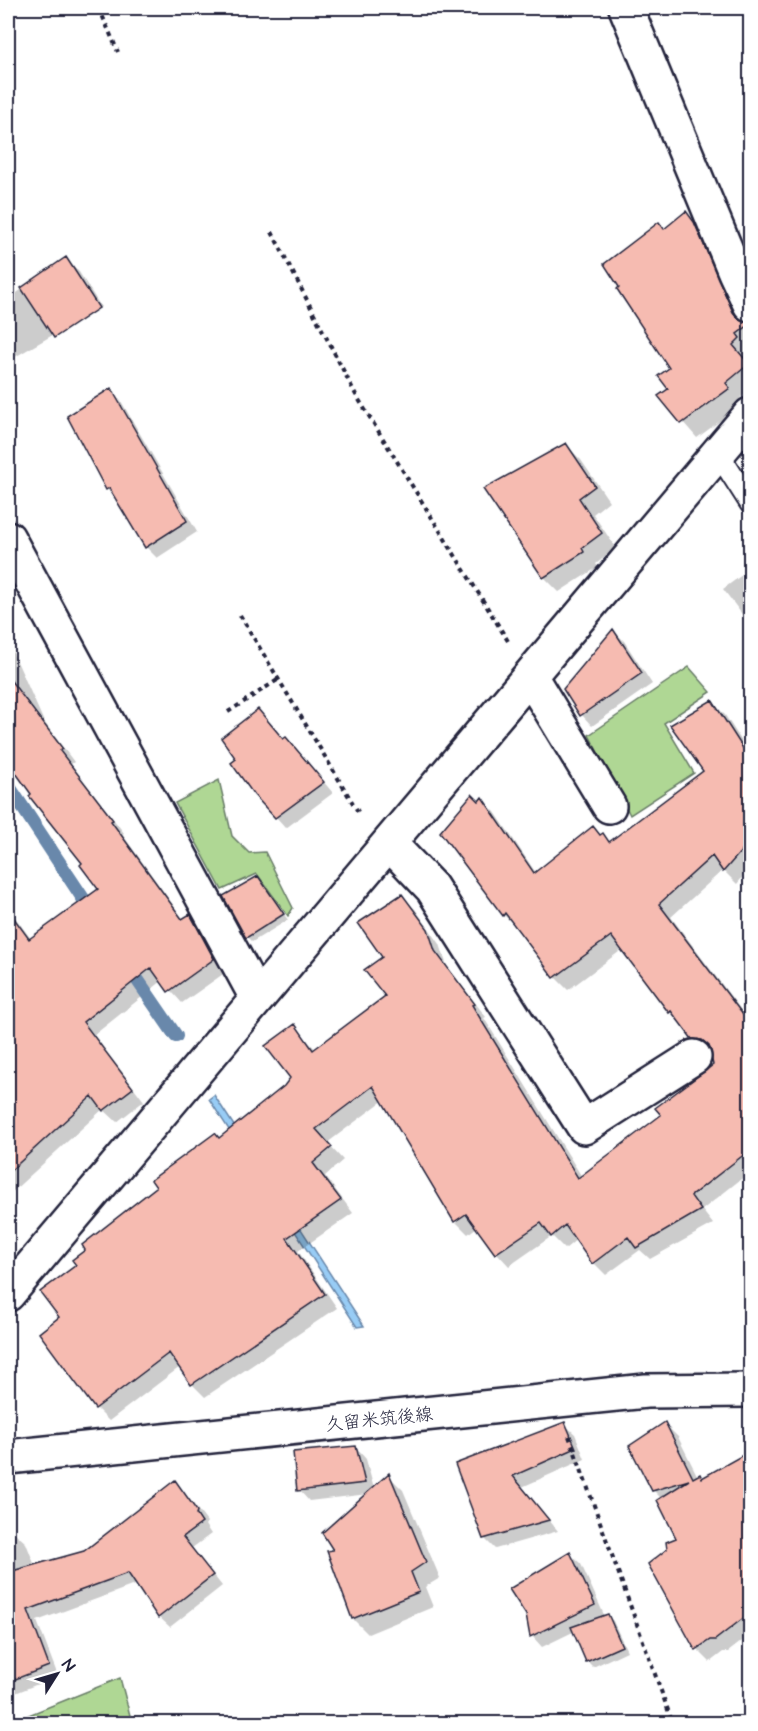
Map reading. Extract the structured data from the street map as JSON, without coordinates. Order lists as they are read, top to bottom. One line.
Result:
{"streets":{"street":["久留米筑後線"]},"north":"top right"}
